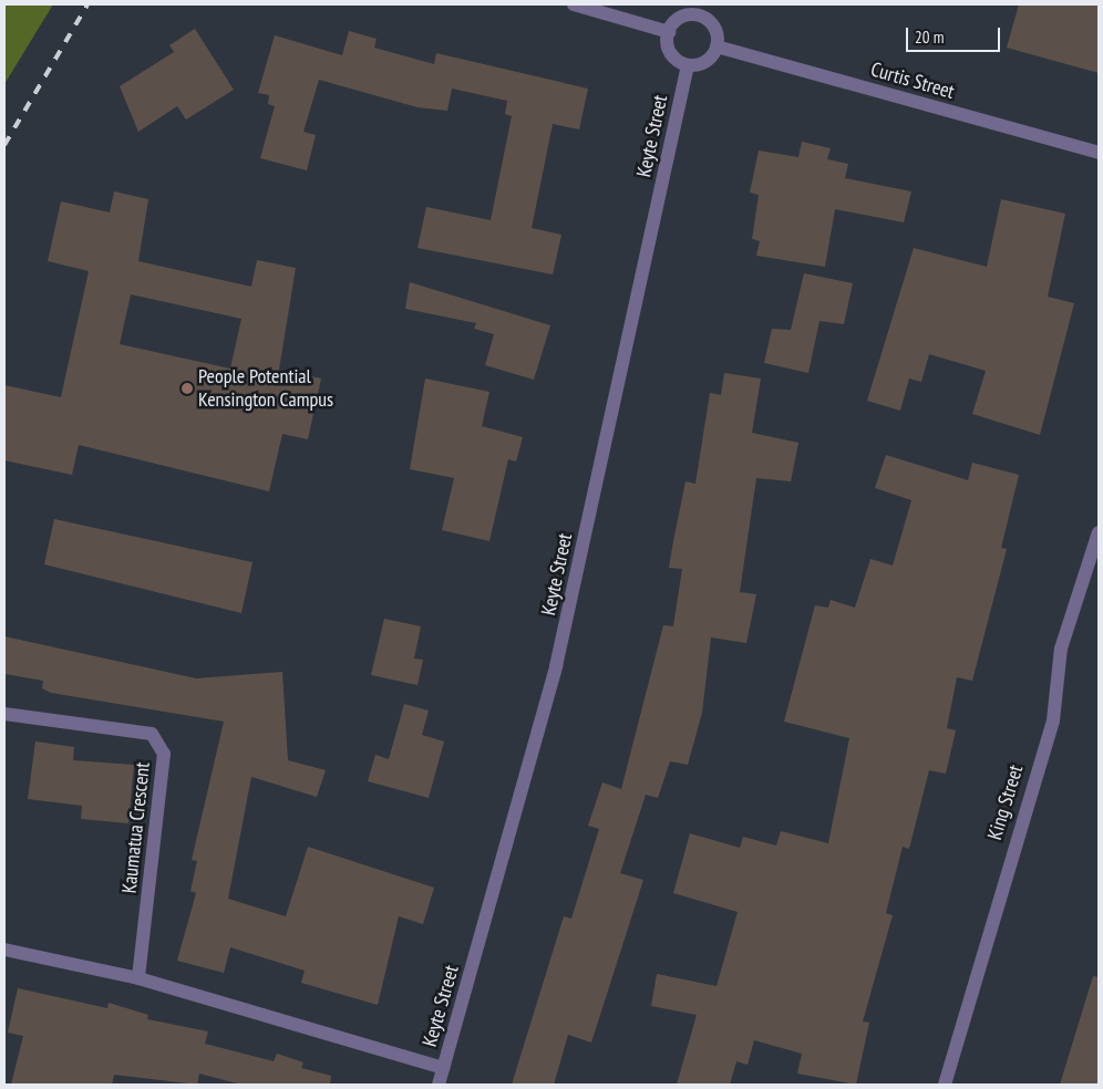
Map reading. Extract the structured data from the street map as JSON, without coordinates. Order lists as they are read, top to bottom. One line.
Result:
{"streets":{"street":["Curtis Street","Keyte Street","King Street","Kaumatua Crescent"]},"crossings":[["Curtis Street","Keyte Street"]],"places":["People Potential Kensington Campus"],"scale_bar":"20 m"}
